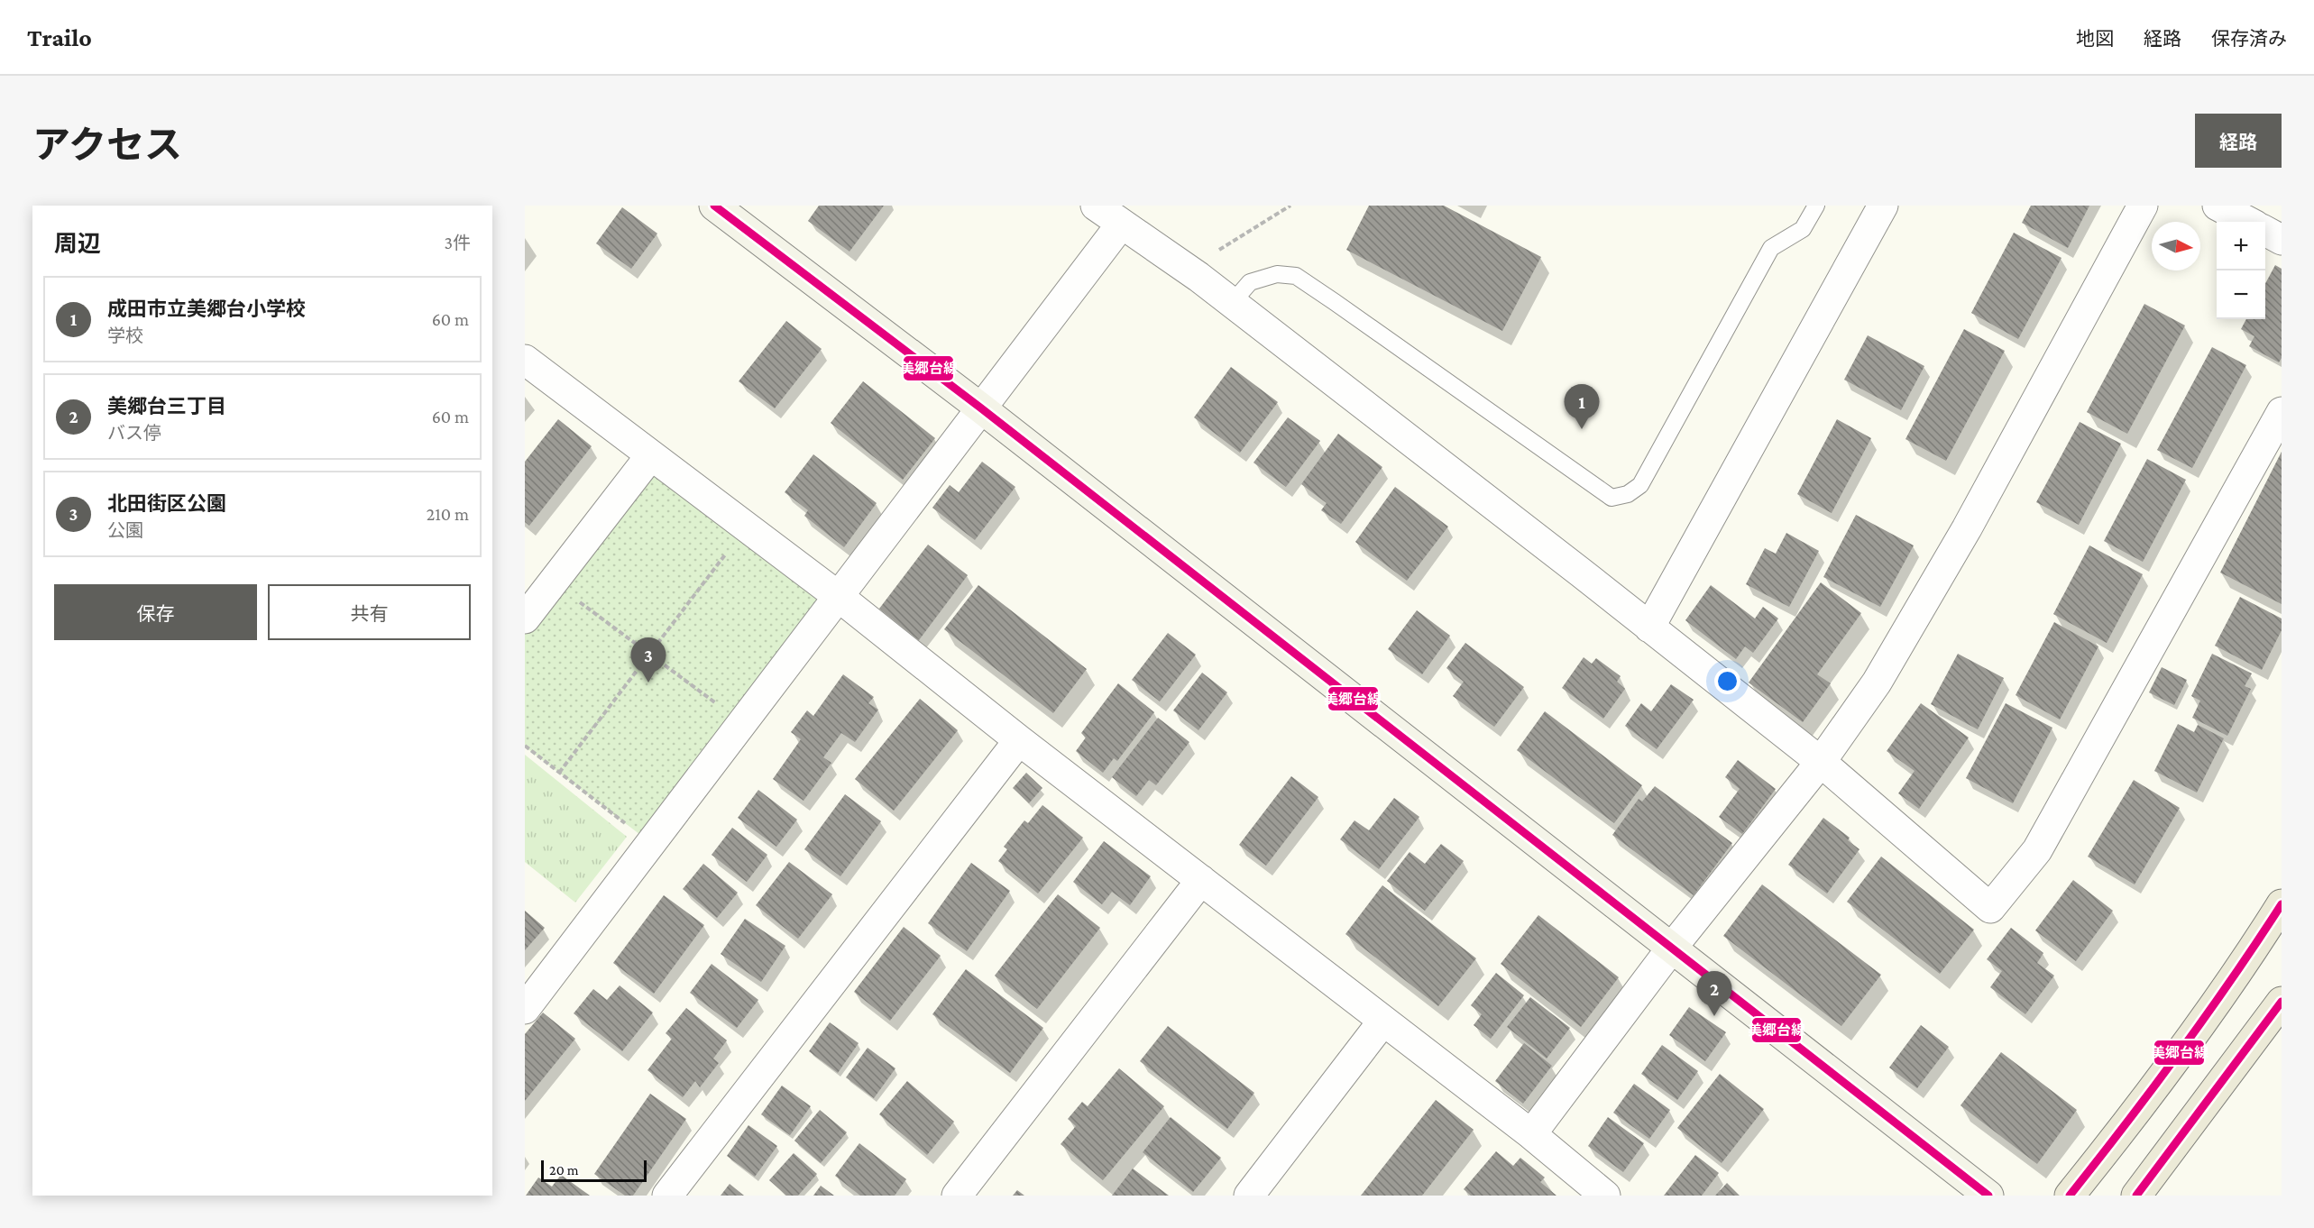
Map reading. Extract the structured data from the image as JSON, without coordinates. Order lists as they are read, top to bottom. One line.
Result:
{"lines":["transit line 美郷台線"],"scale_bar":"20 m","north":"right","page":{"header":"Trailo","nav":["地図","経路","保存済み"],"title":"アクセス","buttons":["経路",["保存","共有"]],"heading":["周辺","3件"],"map_buttons":["+","−"],"list":[{"mark":"1","name":"成田市立美郷台小学校","note":"学校","value":"60 m"},{"mark":"2","name":"美郷台三丁目","note":"バス停","value":"60 m"},{"mark":"3","name":"北田街区公園","note":"公園","value":"210 m"}],"pins":["1","3","2"],"scale":"20 m"}}
